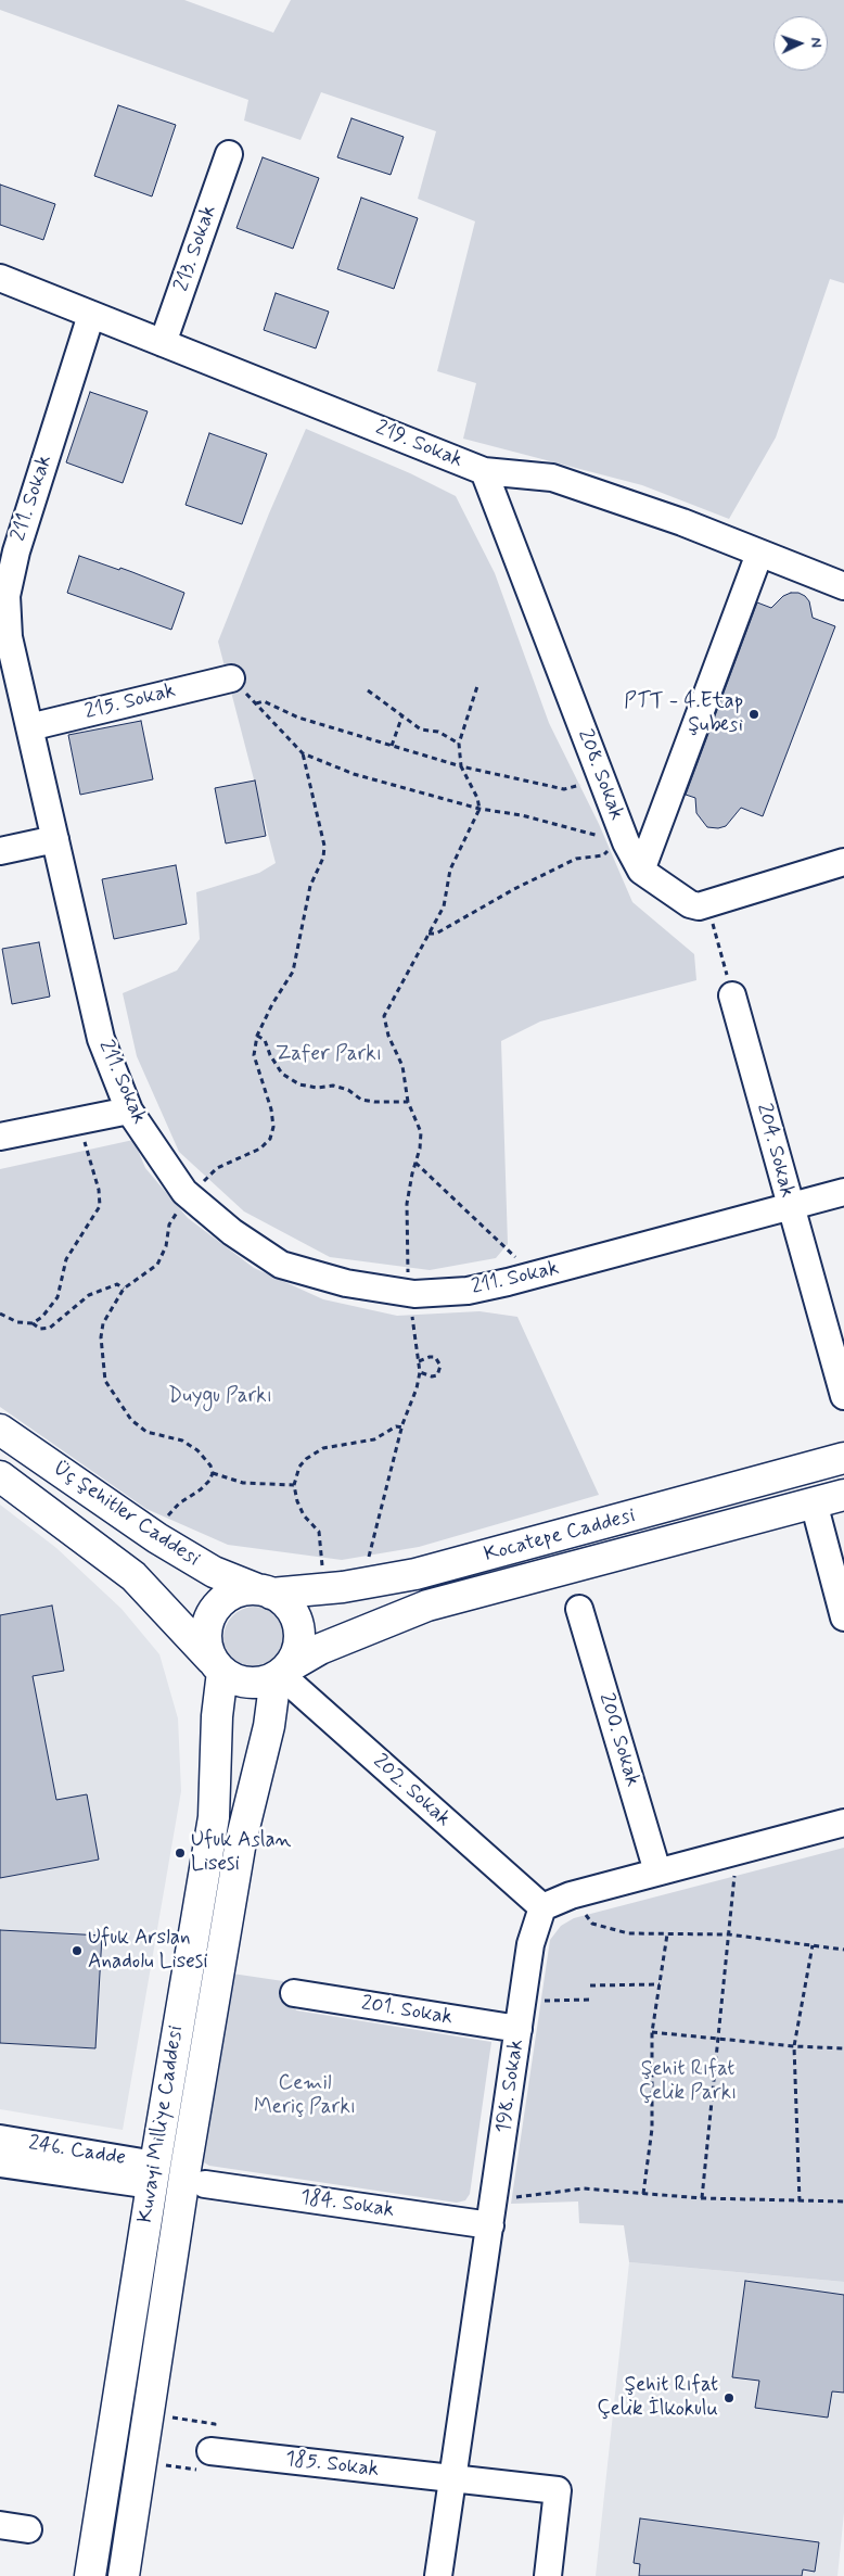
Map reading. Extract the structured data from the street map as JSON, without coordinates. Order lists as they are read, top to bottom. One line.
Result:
{"streets":{"main road":["Üç Şehitler Caddesi","Kocatepe Caddesi","Kuvayi Milliye Caddesi"],"street":["213. Sokak","219. Sokak","211. Sokak","215. Sokak","208. Sokak","204. Sokak","200. Sokak","202. Sokak","201. Sokak","198. Sokak","246. Cadde","184. Sokak","185. Sokak"]},"crossings":[["213. Sokak","219. Sokak"],["219. Sokak","211. Sokak"],["219. Sokak","208. Sokak"],["211. Sokak","215. Sokak"],["211. Sokak","204. Sokak"],["Üç Şehitler Caddesi","Kocatepe Caddesi"],["Üç Şehitler Caddesi","202. Sokak"],["Üç Şehitler Caddesi","Kuvayi Milliye Caddesi"],["Kocatepe Caddesi","202. Sokak"],["Kocatepe Caddesi","Kuvayi Milliye Caddesi"],["202. Sokak","198. Sokak"],["202. Sokak","Kuvayi Milliye Caddesi"],["201. Sokak","198. Sokak"],["198. Sokak","184. Sokak"],["198. Sokak","185. Sokak"],["Kuvayi Milliye Caddesi","246. Cadde"],["Kuvayi Milliye Caddesi","184. Sokak"]],"parks":["Zafer Parkı","Duygu Parkı","Şehit Rıfat Çelik Parkı","Cemil Meriç Parkı"],"places":["PTT - 4.Etap Şubesi","Ufuk Aslan Lisesi","Ufuk Arslan Anadolu Lisesi","Şehit Rıfat Çelik İlkokulu"],"north":"right"}
